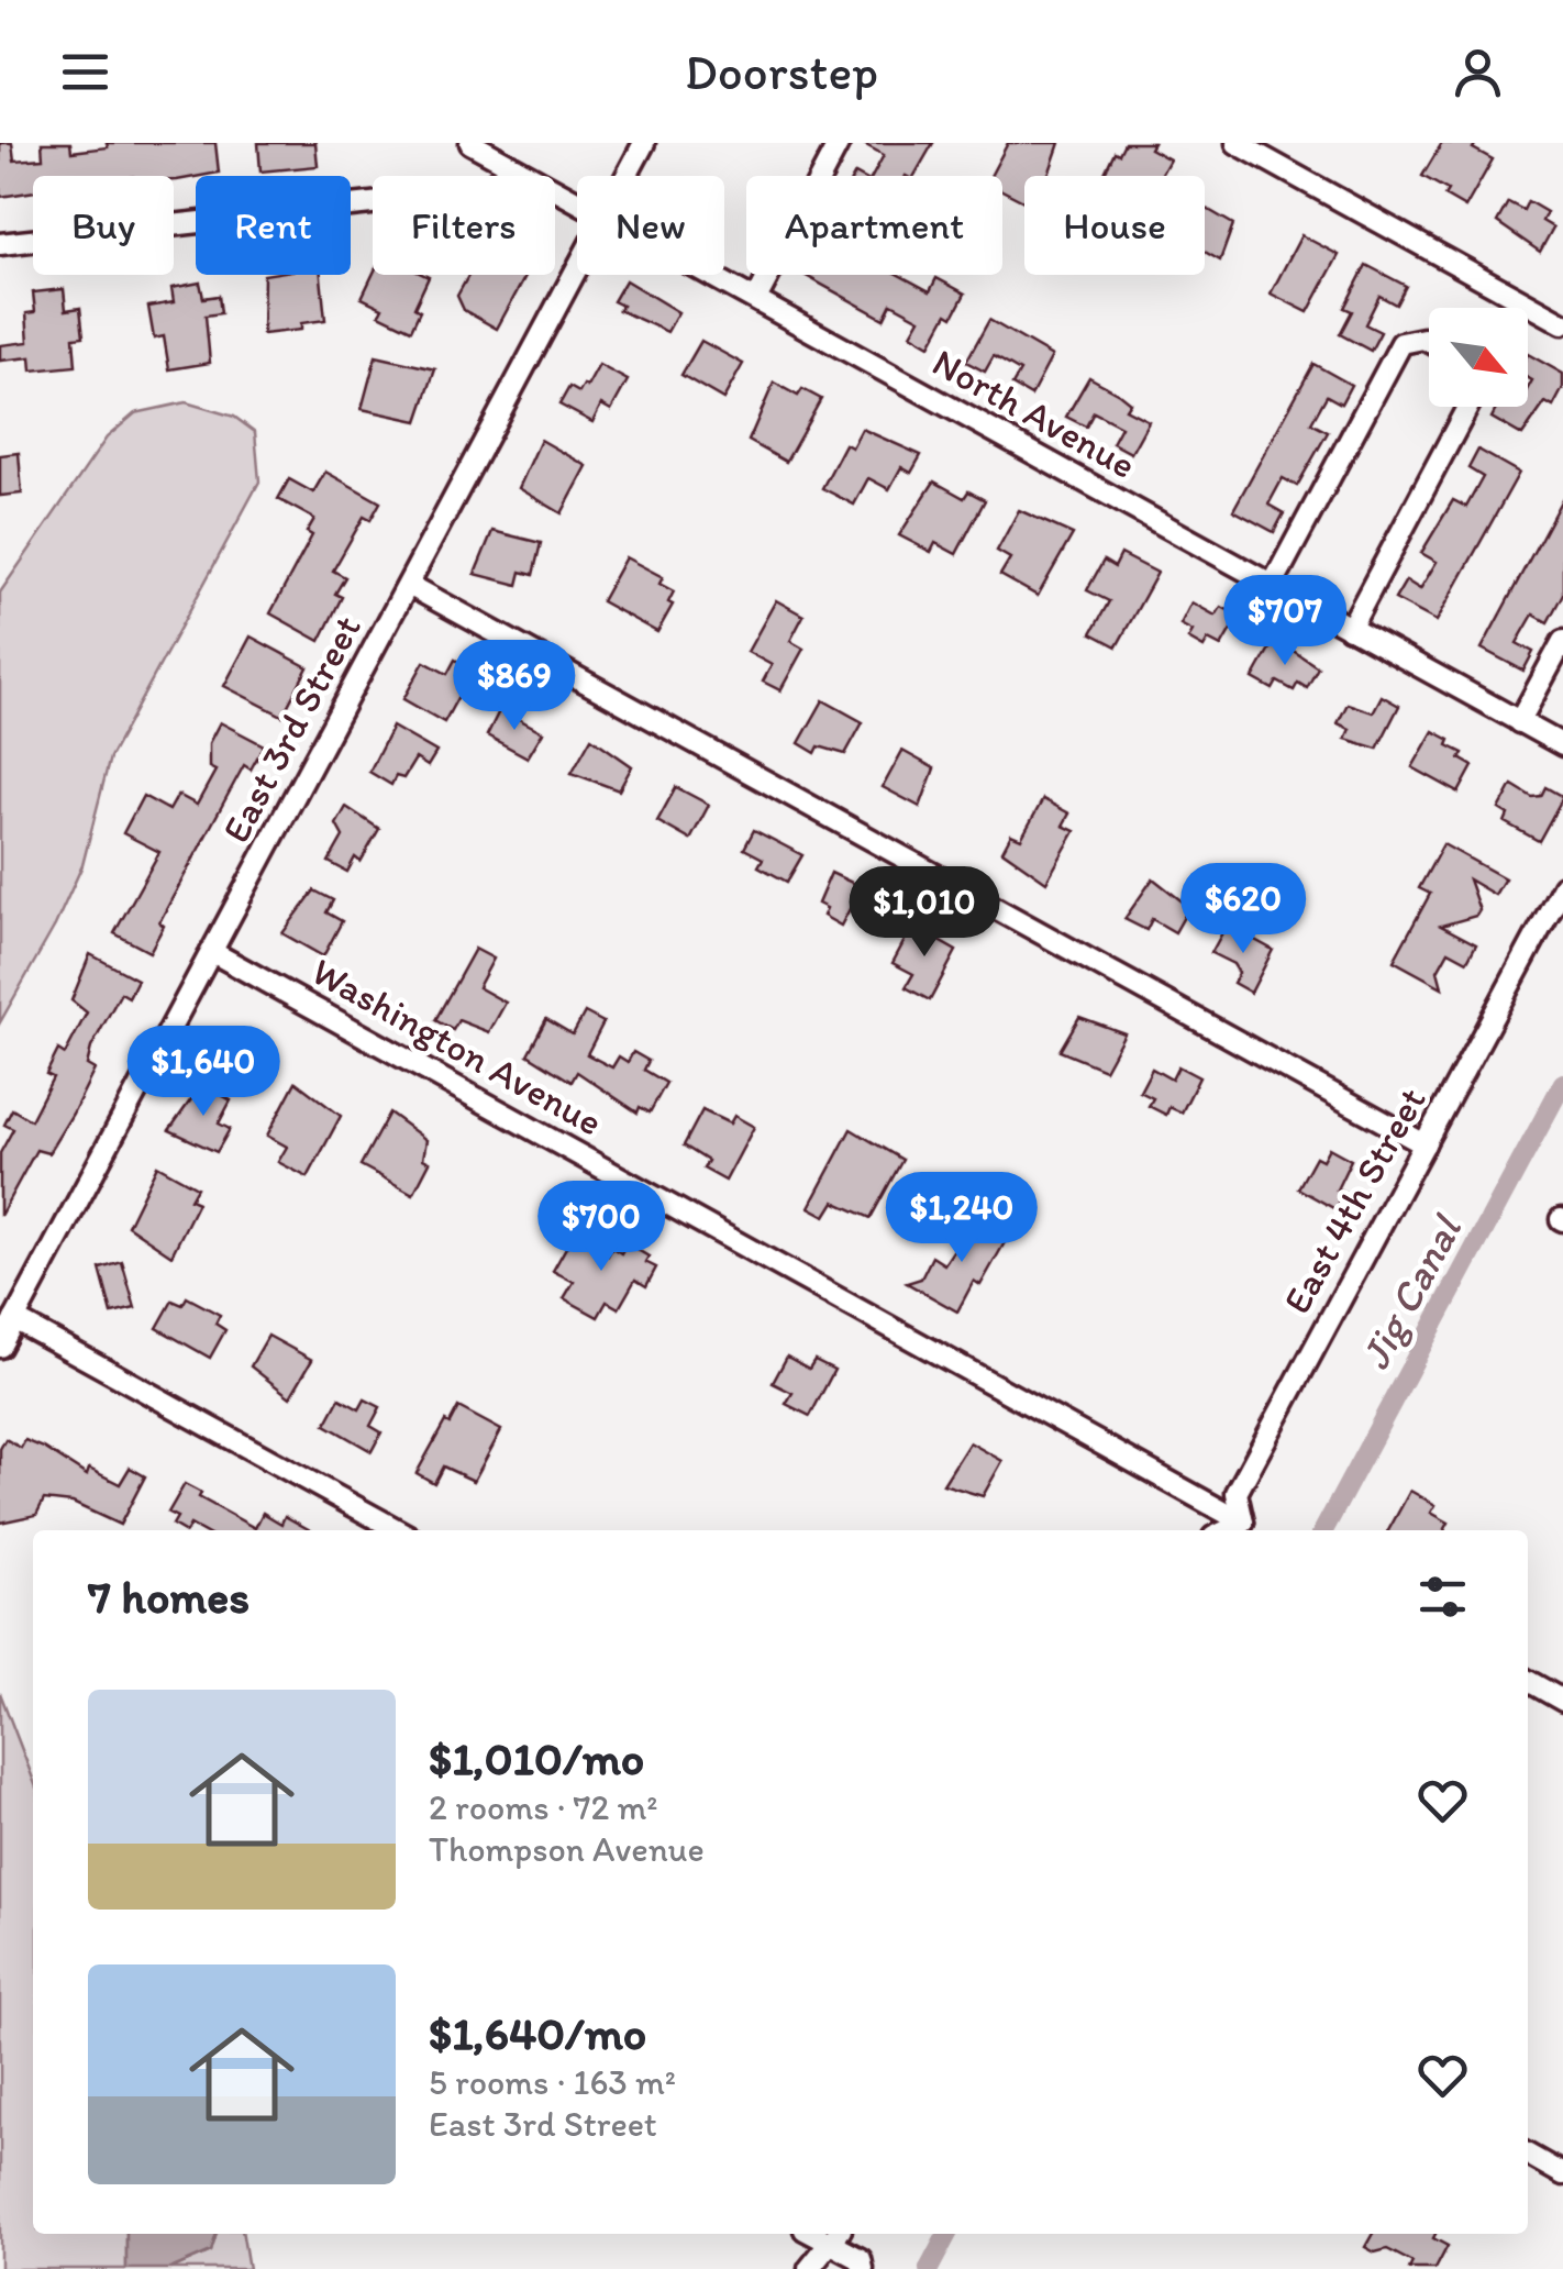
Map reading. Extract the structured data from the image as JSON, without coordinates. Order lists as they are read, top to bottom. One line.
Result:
{"streets":{"street":["North Avenue","East 3rd Street","Washington Avenue","East 4th Street"]},"crossings":[["East 3rd Street","Washington Avenue"],["Washington Avenue","East 4th Street"]],"water":["Jig Canal"],"north":"bottom right","page":{"header":"Doorstep","chip":["Buy","Rent","Filters","New","Apartment","House"],"price":["$707","$869","$620","$1,010","$1,640","$1,240","$700"],"heading":"7 homes","list":[{"name":"$1,010/mo","note":"2 rooms · 72 m² · Thompson Avenue"},{"name":"$1,640/mo","note":"5 rooms · 163 m² · East 3rd Street"}]}}
